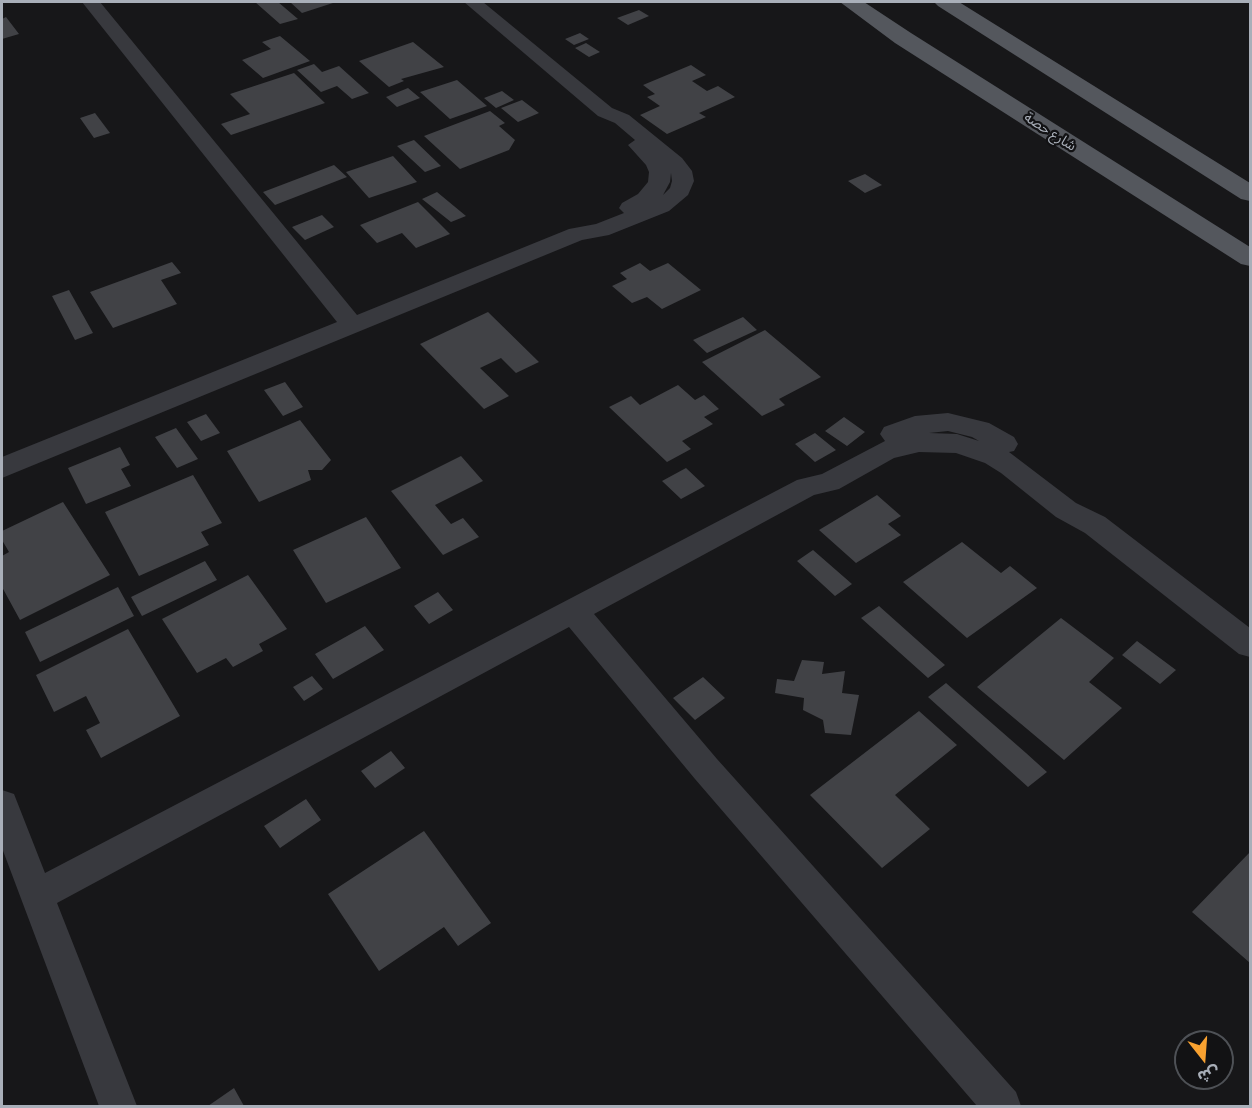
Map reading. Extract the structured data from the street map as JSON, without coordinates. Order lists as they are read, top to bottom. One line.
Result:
{"streets":{"main road":["شارع حصة"]},"north":"bottom"}
